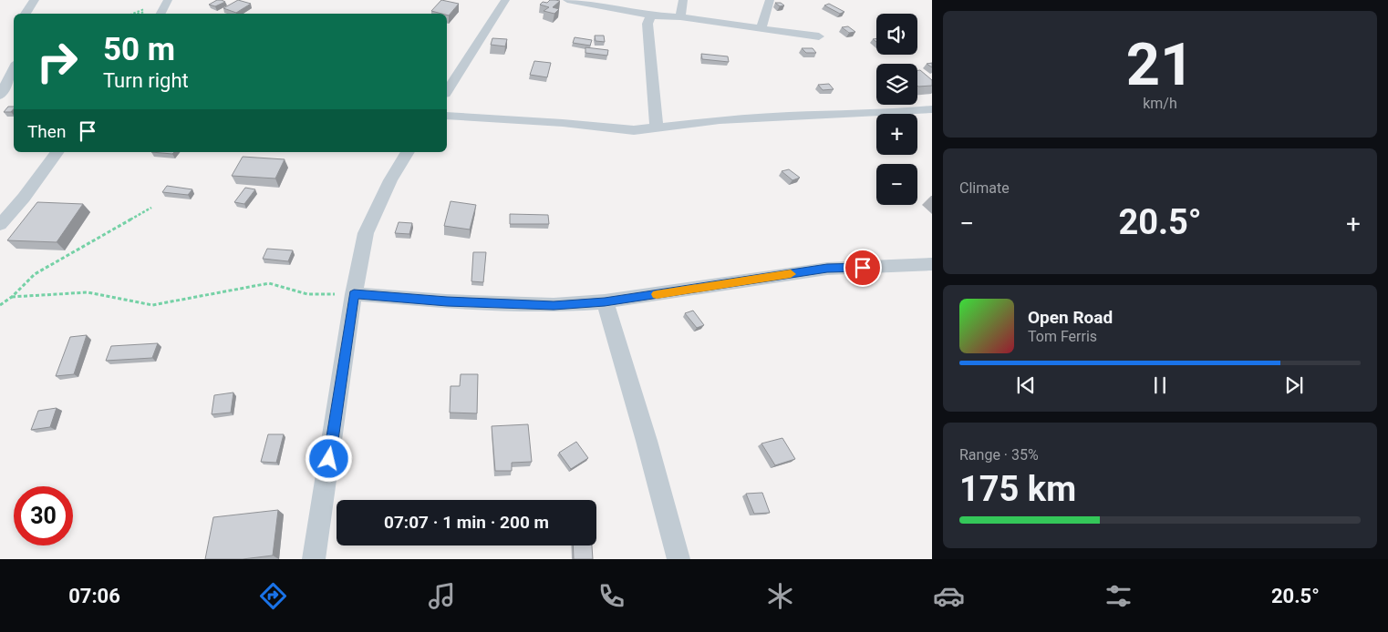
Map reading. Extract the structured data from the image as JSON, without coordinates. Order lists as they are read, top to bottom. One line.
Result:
{"page":{"tile":[["21","km/h"],"Climate",["Range · 35%","175 km"]],"map_buttons":["+","−"],"turn":["50 m","Turn right"],"then":"Then","heat":["−","20.5°","+"],"song":["Open Road","Tom Ferris"],"limit":"30","trip":"07:07 · 1 min · 200 m","tabs":["07:06","20.5°"]}}
